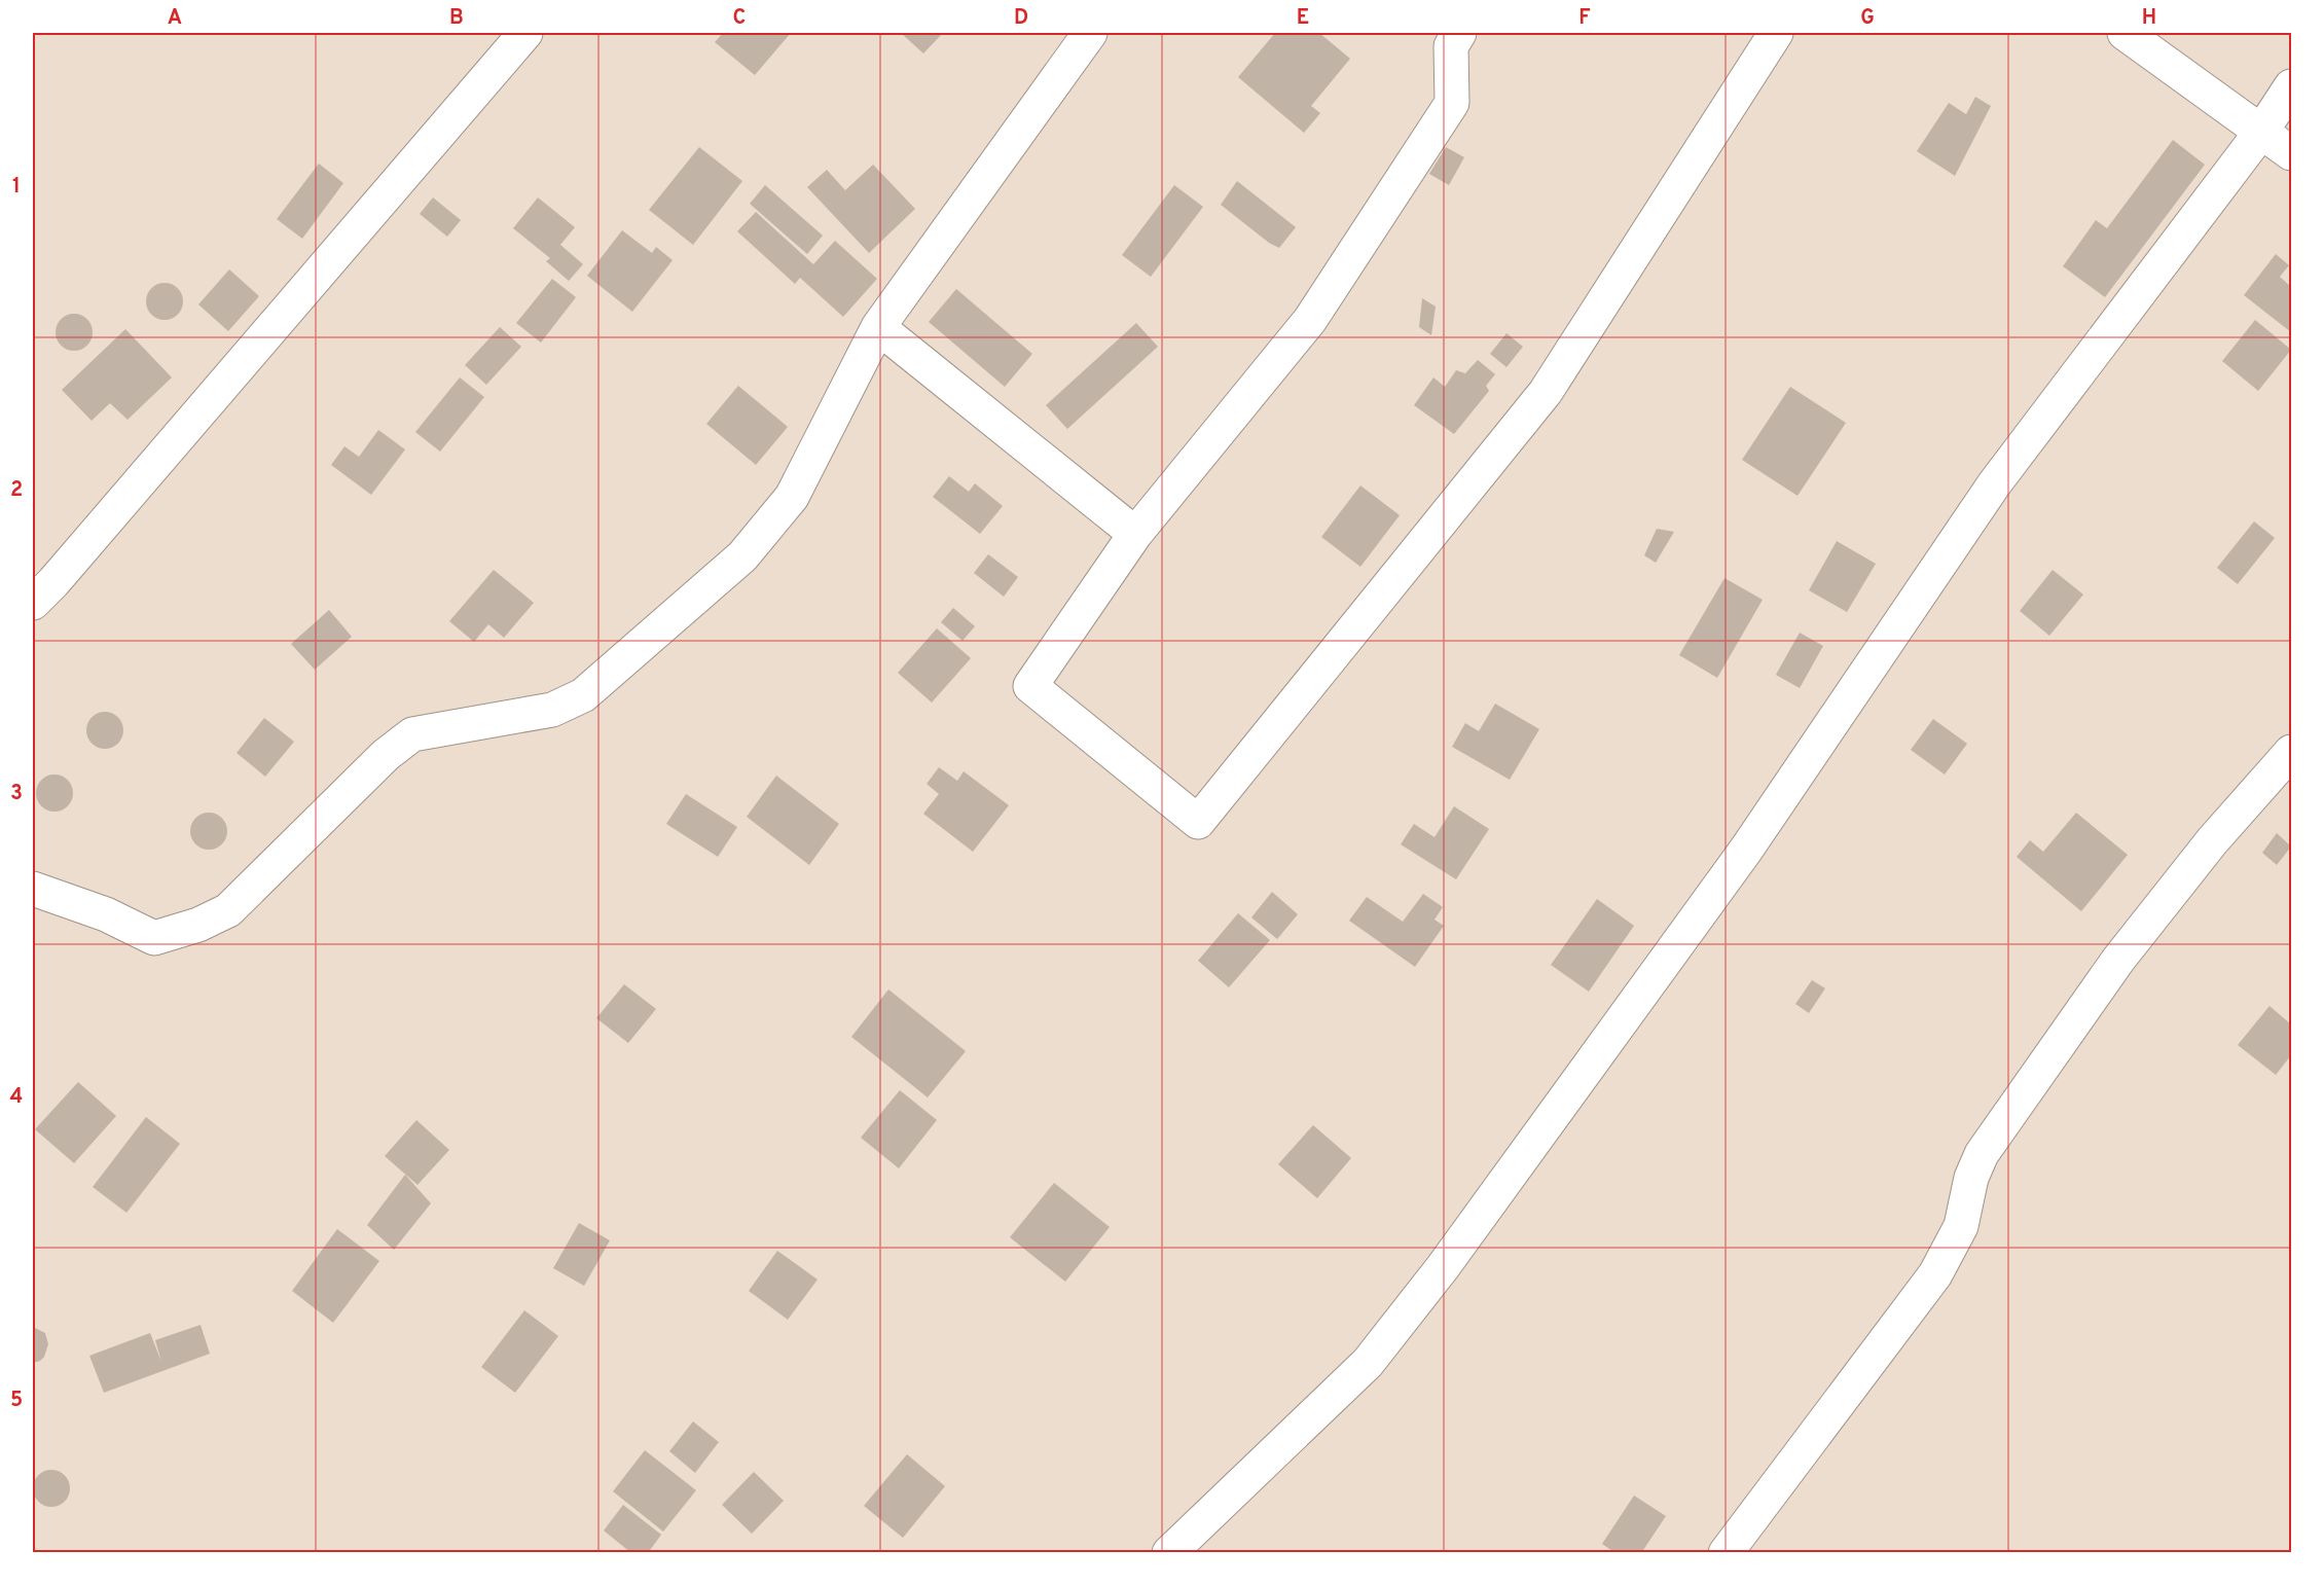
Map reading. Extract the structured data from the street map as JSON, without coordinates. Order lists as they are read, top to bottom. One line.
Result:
{"grid":{"columns":["A","B","C","D","E","F","G","H"],"rows":["1","2","3","4","5"]}}
